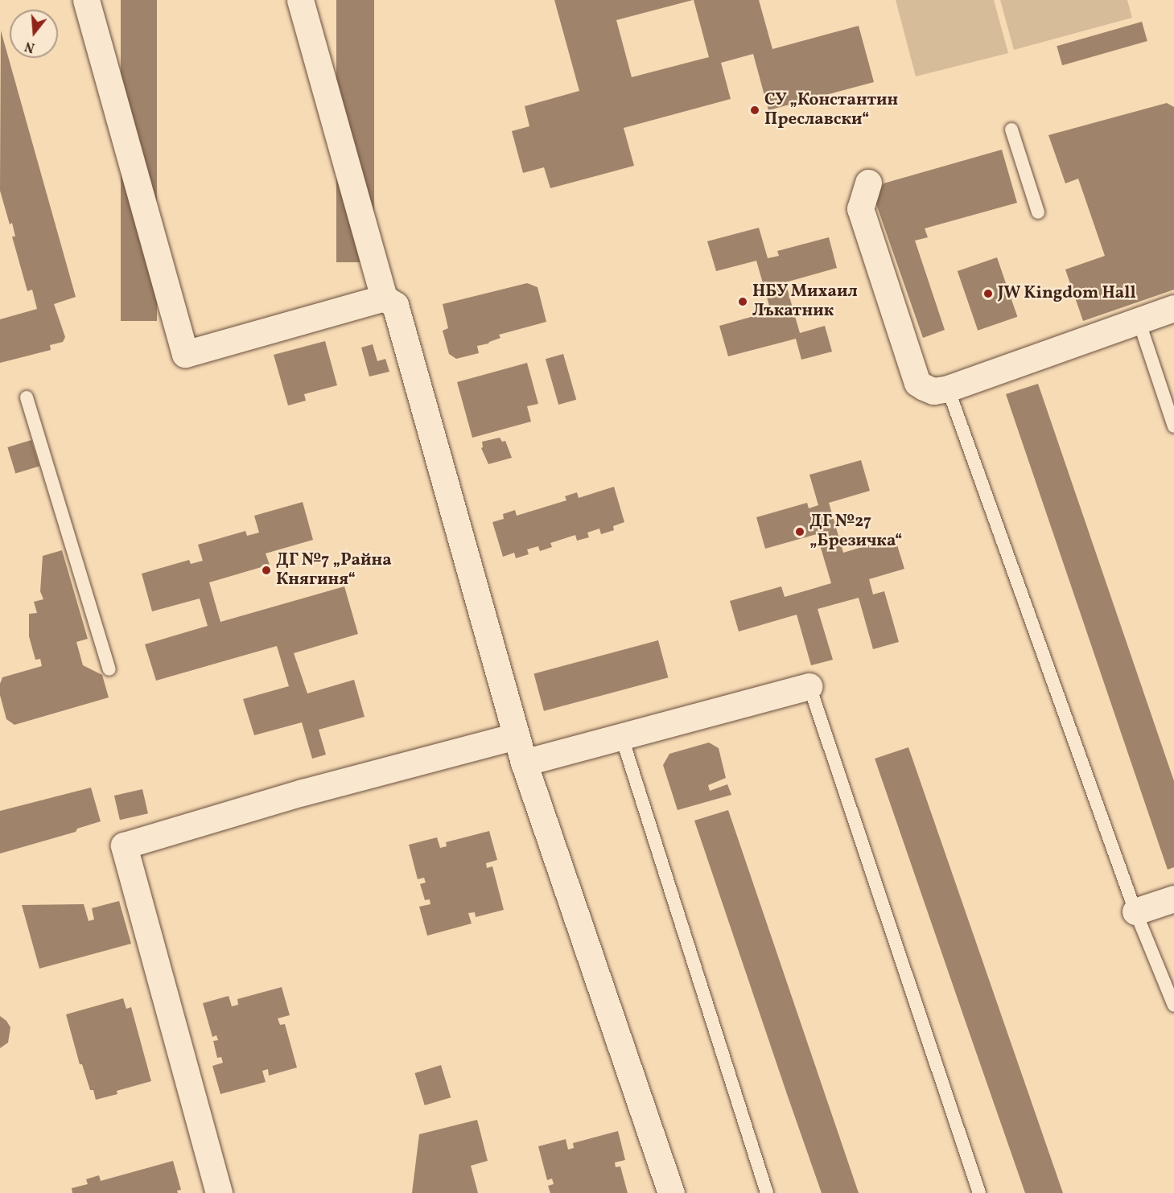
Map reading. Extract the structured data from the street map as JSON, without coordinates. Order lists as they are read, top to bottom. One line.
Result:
{"places":["СУ „Константин Преславски“","JW Kingdom Hall","НБУ Михаил Лъкатник","ДГ №27 „Брезичка“","ДГ №7 „Райна Княгиня“"],"north":"bottom"}
